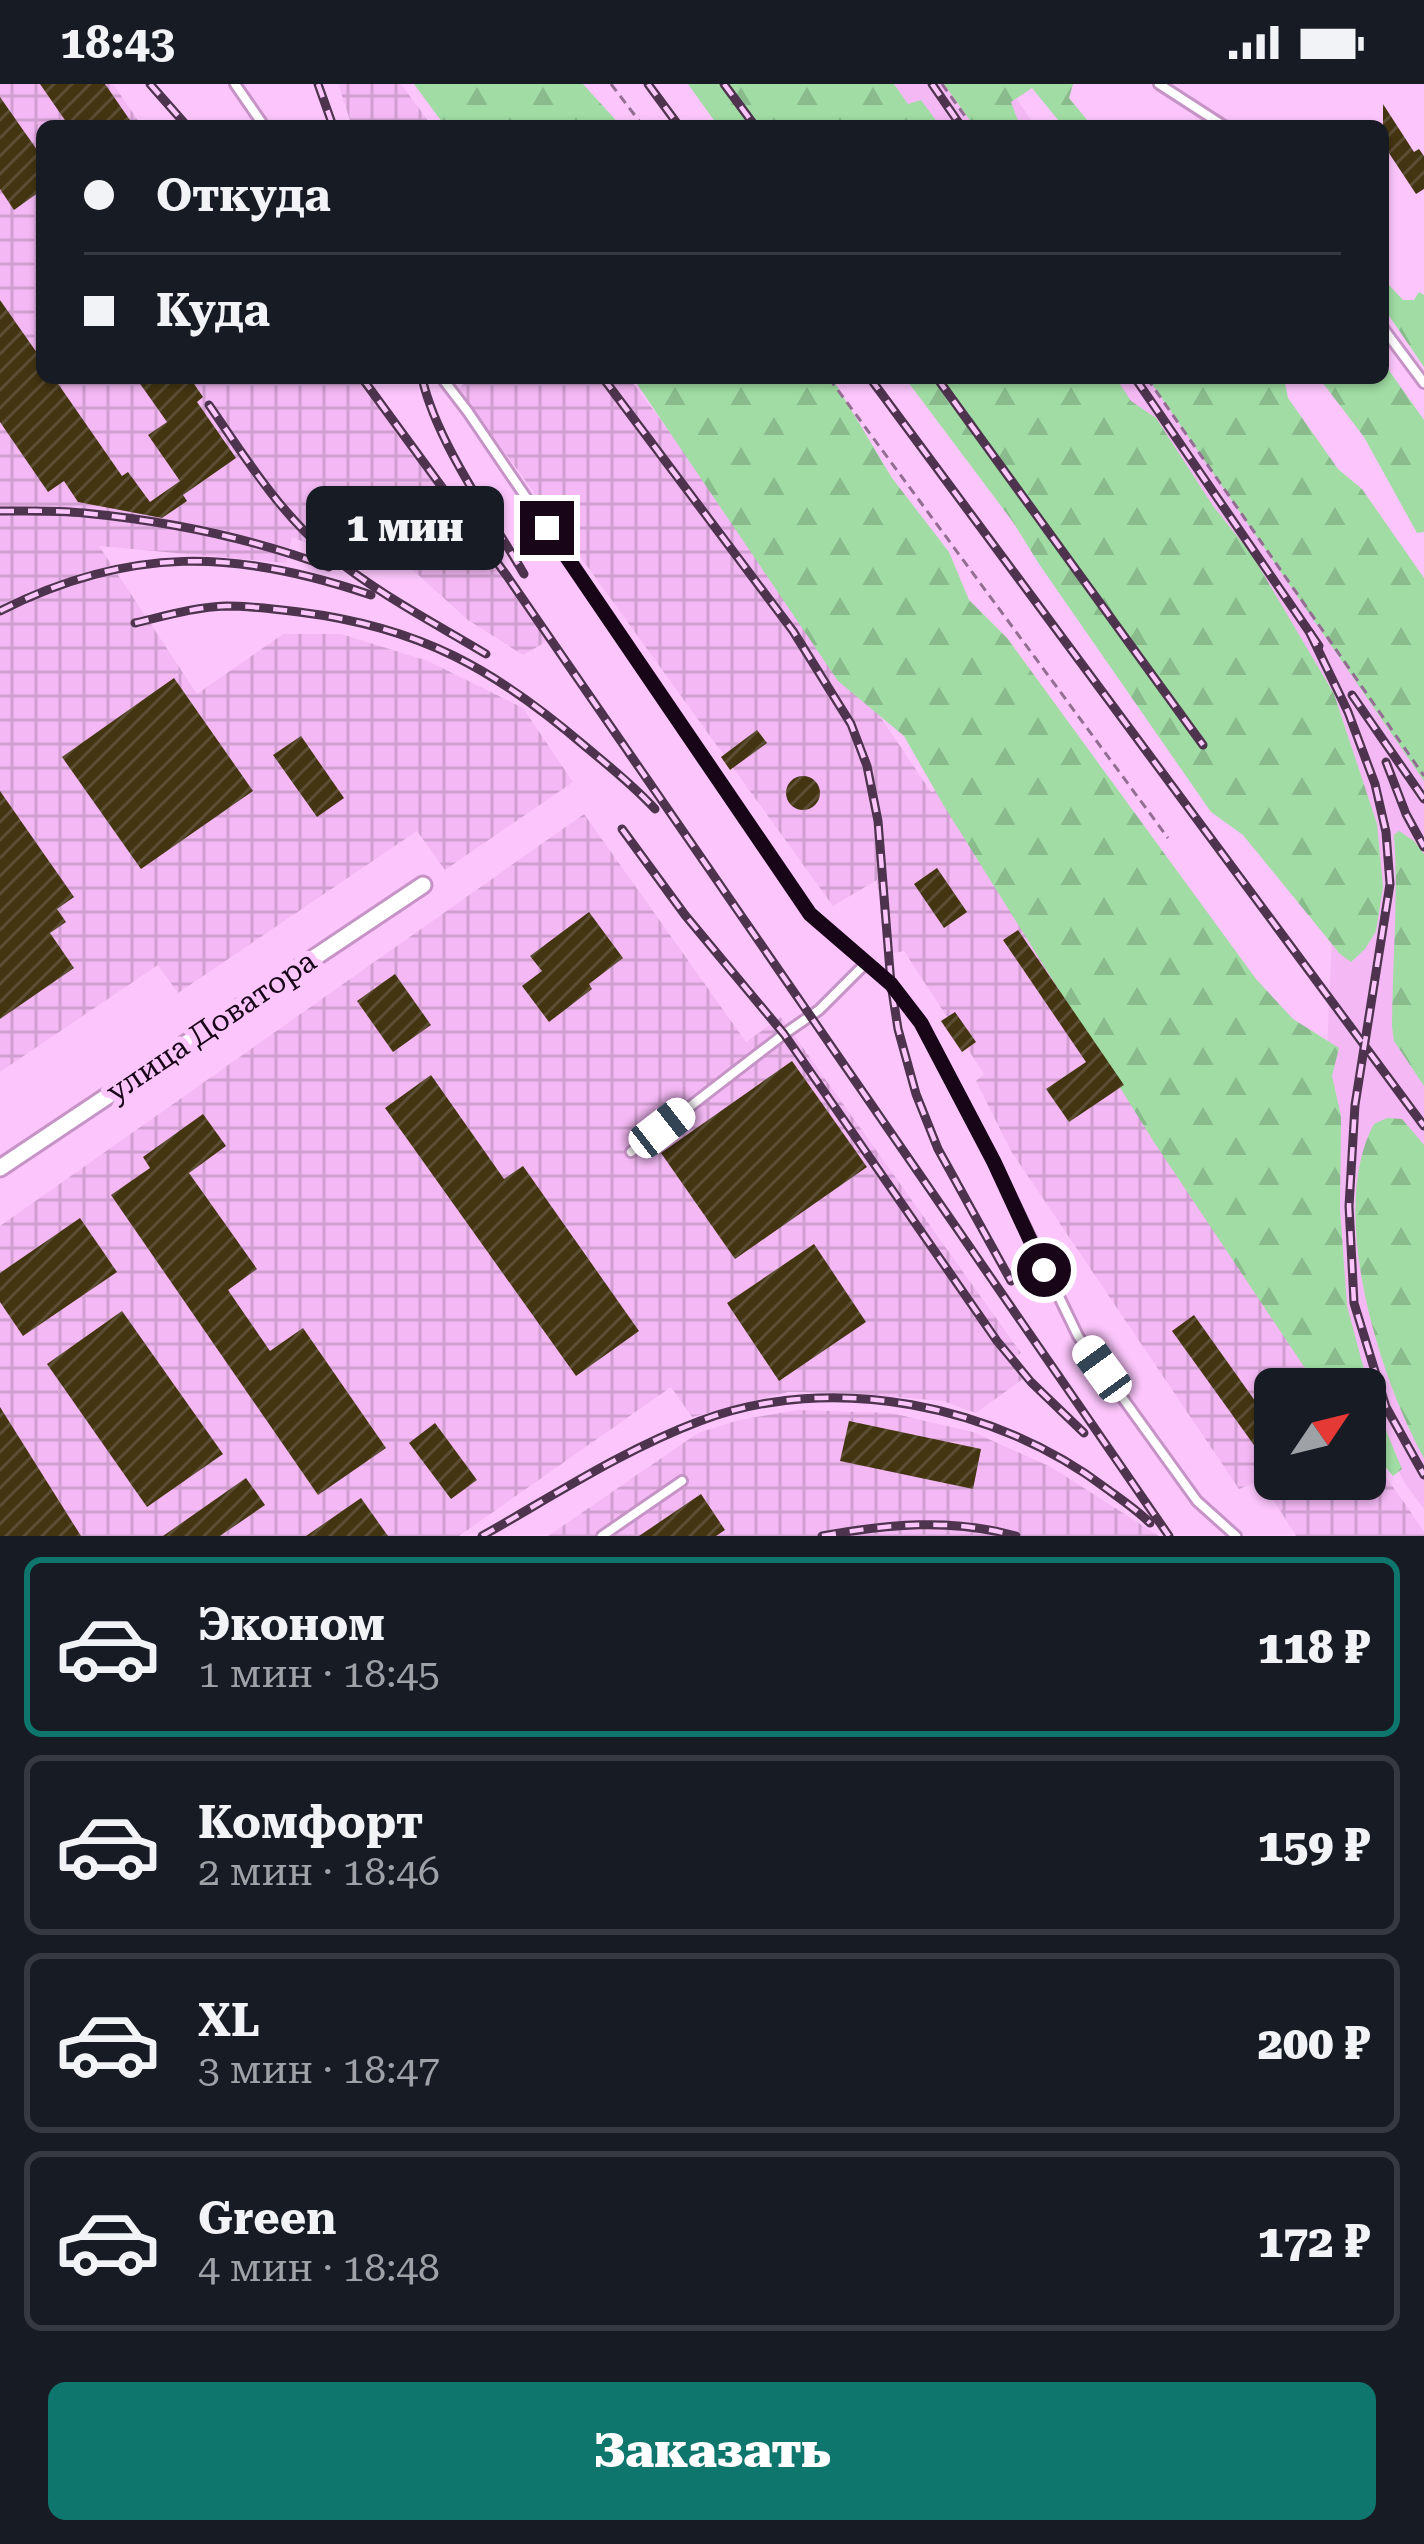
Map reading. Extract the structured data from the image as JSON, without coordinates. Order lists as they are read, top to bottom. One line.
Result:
{"streets":{"street":["улица Доватора"]},"north":"top right","page":{"status":"18:43","banner":["Откуда","Куда"],"bubble":"1 мин","list":[{"name":"Эконом","note":"1 мин · 18:45","value":"118 ₽"},{"name":"Комфорт","note":"2 мин · 18:46","value":"159 ₽"},{"name":"XL","note":"3 мин · 18:47","value":"200 ₽"},{"name":"Green","note":"4 мин · 18:48","value":"172 ₽"}],"buttons":"Заказать"}}
